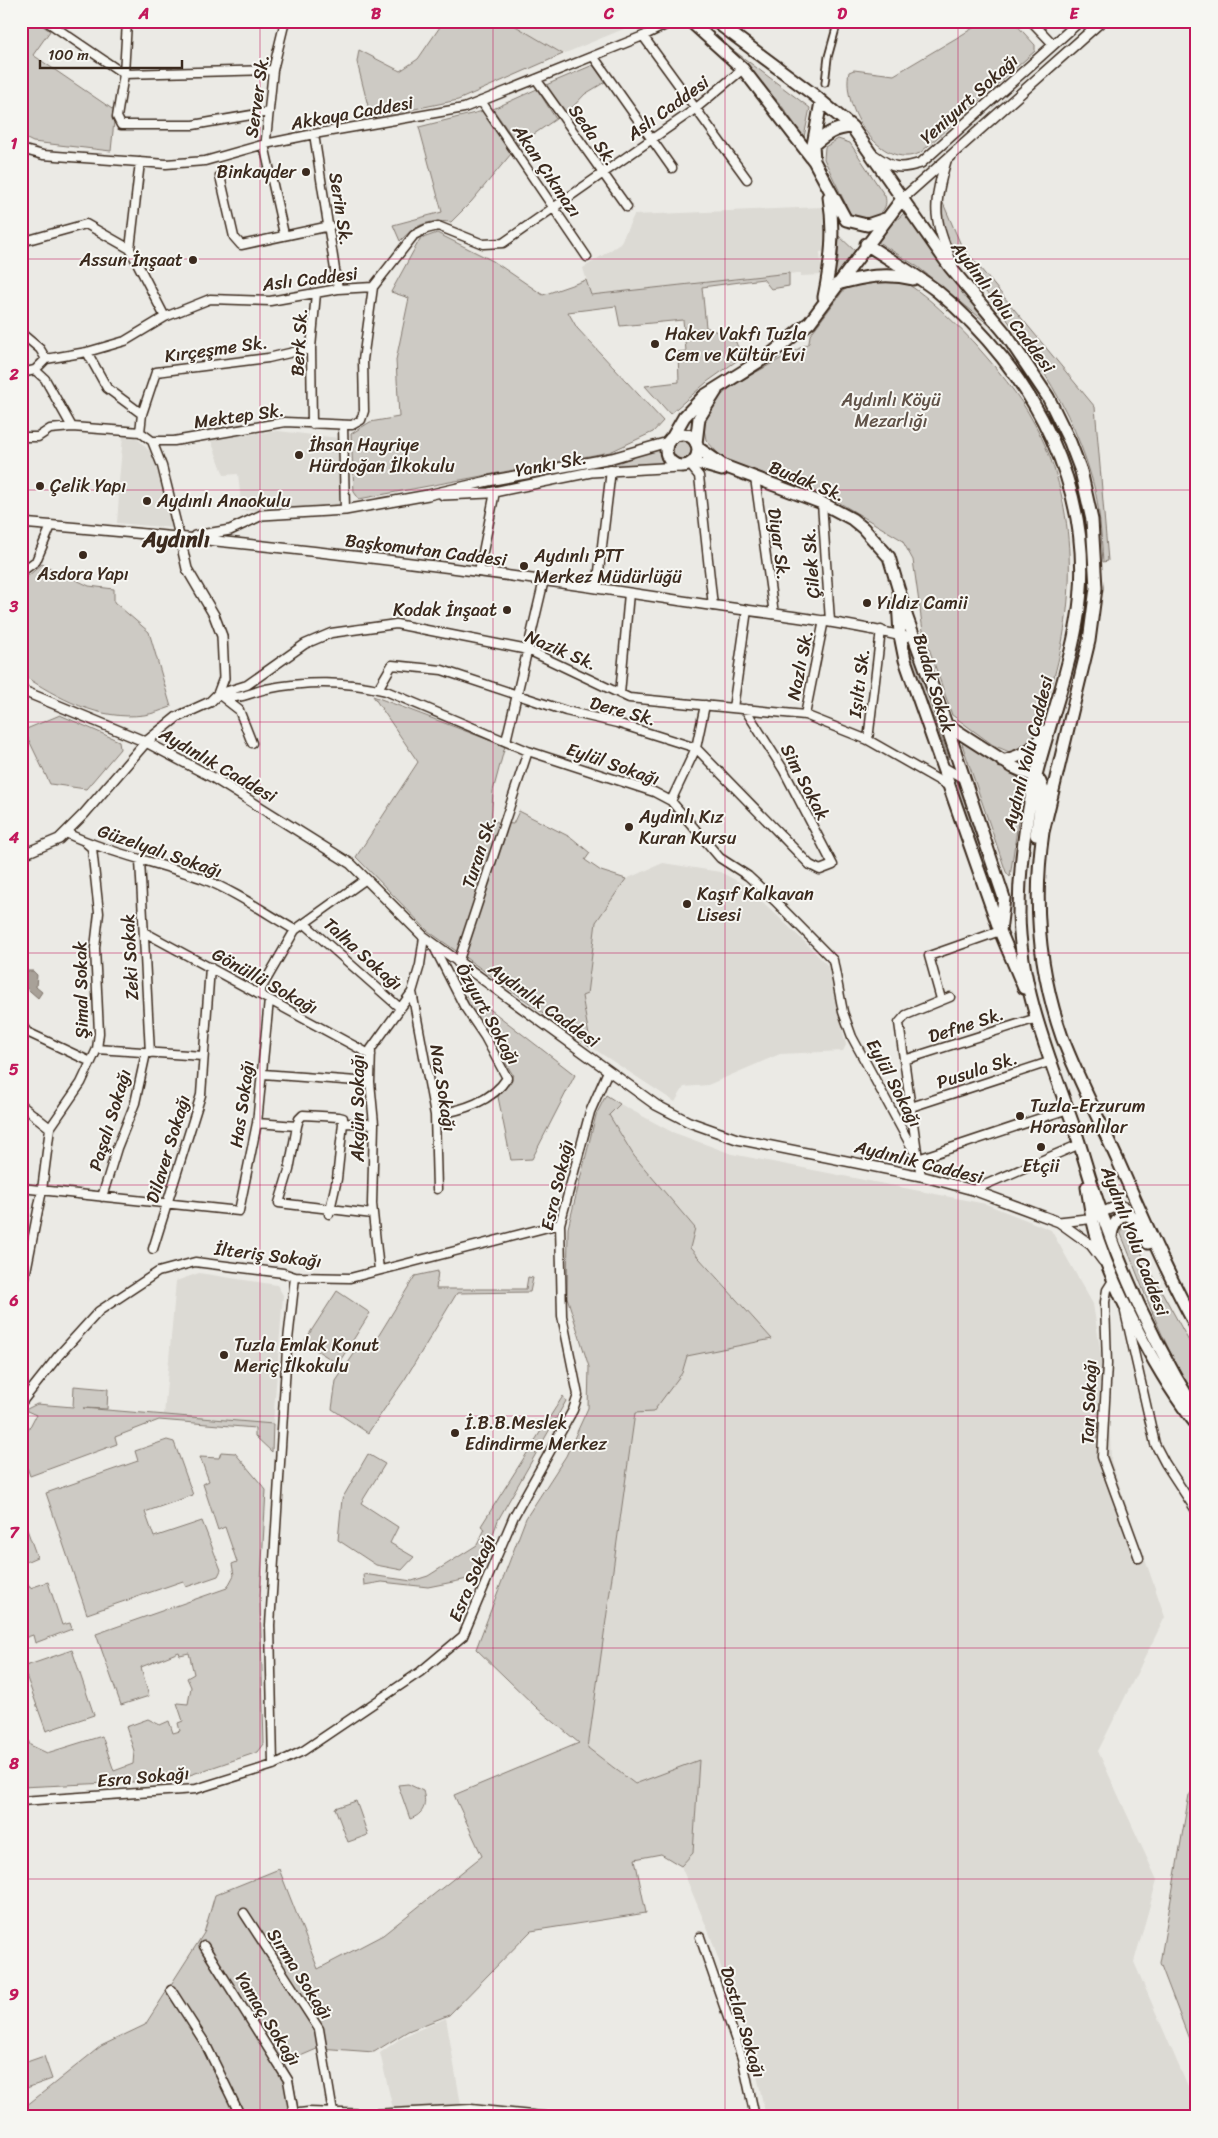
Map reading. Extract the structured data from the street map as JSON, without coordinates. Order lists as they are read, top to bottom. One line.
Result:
{"streets":{"main road":["Aydınlı Yolu Caddesi","Budak Sk.","Budak Sokak"],"street":["Server Sk.","Yeniyurt Sokağı","Aslı Caddesi","Akkaya Caddesi","Seda Sk.","Akan Çıkmazı","Serin Sk.","Berk Sk.","Kırçeşme Sk.","Mektep Sk.","Yankı Sk.","Diyar Sk.","Başkomutan Caddesi","Çilek Sk.","Nazik Sk.","Nazlı Sk.","Işıltı Sk.","Dere Sk.","Eylül Sokağı","Aydınlık Caddesi","Sim Sokak","Güzelyalı Sokağı","Turan Sk.","Talha Sokağı","Zeki Sokak","Gönüllü Sokağı","Şimal Sokak","Özyurt Sokağı","Defne Sk.","Pusula Sk.","Naz Sokağı","Has Sokağı","Akgün Sokağı","Paşalı Sokağı","Dilaver Sokağı","Esra Sokağı","İlteriş Sokağı","Tan Sokağı","Sırma Sokağı","Yamaç Sokağı","Dostlar Sokağı"]},"crossings":[["Server Sk.","Akkaya Caddesi"],["Yeniyurt Sokağı","Aydınlı Yolu Caddesi"],["Aslı Caddesi","Seda Sk."],["Aslı Caddesi","Akan Çıkmazı"],["Aslı Caddesi","Serin Sk."],["Aslı Caddesi","Berk Sk."],["Aslı Caddesi","Mektep Sk."],["Akkaya Caddesi","Seda Sk."],["Akkaya Caddesi","Akan Çıkmazı"],["Akkaya Caddesi","Serin Sk."],["Aydınlı Yolu Caddesi","Budak Sokak"],["Aydınlı Yolu Caddesi","Aydınlık Caddesi"],["Aydınlı Yolu Caddesi","Defne Sk."],["Aydınlı Yolu Caddesi","Pusula Sk."],["Aydınlı Yolu Caddesi","Tan Sokağı"],["Berk Sk.","Kırçeşme Sk."],["Berk Sk.","Mektep Sk."],["Yankı Sk.","Başkomutan Caddesi"],["Budak Sk.","Diyar Sk."],["Budak Sk.","Çilek Sk."],["Budak Sk.","Budak Sokak"],["Diyar Sk.","Başkomutan Caddesi"],["Başkomutan Caddesi","Çilek Sk."],["Başkomutan Caddesi","Nazlı Sk."],["Başkomutan Caddesi","Işıltı Sk."],["Başkomutan Caddesi","Budak Sokak"],["Çilek Sk.","Nazlı Sk."],["Nazik Sk.","Nazlı Sk."],["Nazik Sk.","Işıltı Sk."],["Nazik Sk.","Budak Sokak"],["Nazik Sk.","Eylül Sokağı"],["Nazik Sk.","Aydınlık Caddesi"],["Nazik Sk.","Sim Sokak"],["Nazik Sk.","Güzelyalı Sokağı"],["Budak Sokak","Defne Sk."],["Dere Sk.","Eylül Sokağı"],["Dere Sk.","Sim Sokak"],["Eylül Sokağı","Aydınlık Caddesi"],["Eylül Sokağı","Turan Sk."],["Aydınlık Caddesi","Turan Sk."],["Aydınlık Caddesi","Özyurt Sokağı"],["Aydınlık Caddesi","Akgün Sokağı"],["Aydınlık Caddesi","Esra Sokağı"],["Güzelyalı Sokağı","Zeki Sokak"],["Güzelyalı Sokağı","Şimal Sokak"],["Talha Sokağı","Akgün Sokağı"],["Zeki Sokak","Gönüllü Sokağı"],["Zeki Sokak","Paşalı Sokağı"],["Gönüllü Sokağı","Has Sokağı"],["Gönüllü Sokağı","Akgün Sokağı"],["Gönüllü Sokağı","Dilaver Sokağı"],["Özyurt Sokağı","Naz Sokağı"],["Naz Sokağı","Akgün Sokağı"],["Has Sokağı","Dilaver Sokağı"],["Akgün Sokağı","İlteriş Sokağı"],["Esra Sokağı","İlteriş Sokağı"]],"districts":["Aydınlı"],"parks":["Aydınlı Köyü Mezarlığı"],"places":["Binkayder","Assun İnşaat","Hakev Vakfı Tuzla Cem ve Kültür Evi","İhsan Hayriye Hürdoğan İlkokulu","Çelik Yapı","Aydınlı Anaokulu","Asdora Yapı","Aydınlı PTT Merkez Müdürlüğü","Yıldız Camii","Kodak İnşaat","Aydınlı Kız Kuran Kursu","Kaşıf Kalkavan Lisesi","Tuzla-Erzurum Horasanlılar","Etçii","Tuzla Emlak Konut Meriç İlkokulu","İ.B.B.Meslek Edindirme Merkez"],"scale_bar":"100 m","grid":{"columns":["A","B","C","D","E"],"rows":["1","2","3","4","5","6","7","8","9"]}}
